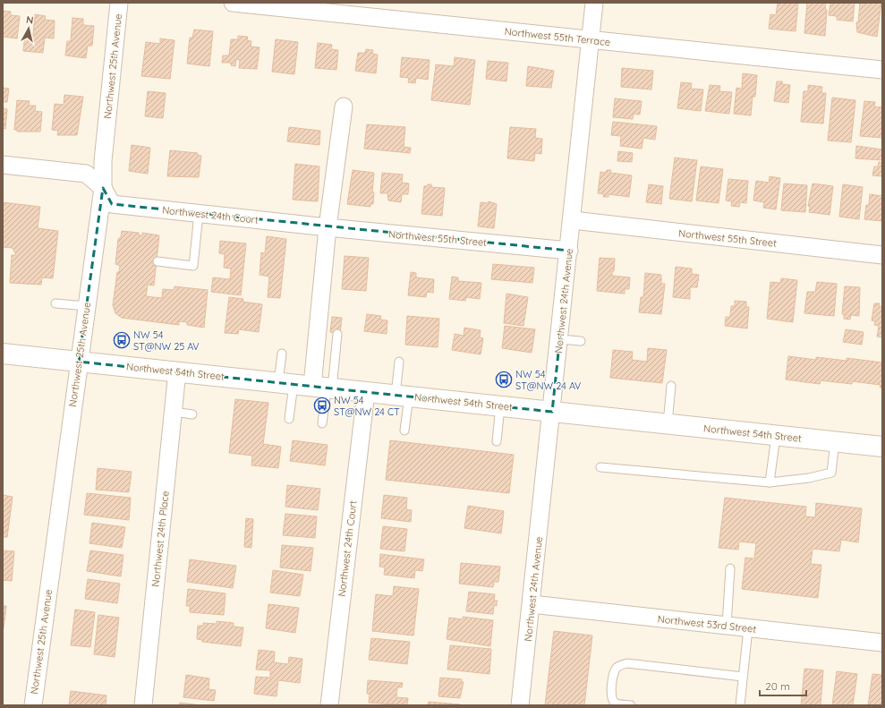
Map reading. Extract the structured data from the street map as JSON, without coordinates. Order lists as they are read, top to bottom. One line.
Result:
{"streets":{"main road":["Northwest 54th Street"],"street":["Northwest 55th Terrace","Northwest 25th Avenue","Northwest 24th Court","Northwest 55th Street","Northwest 24th Avenue","Northwest 24th Place","Northwest 53rd Street"]},"crossings":[["Northwest 55th Terrace","Northwest 24th Avenue"],["Northwest 25th Avenue","Northwest 24th Court"],["Northwest 25th Avenue","Northwest 54th Street"],["Northwest 24th Court","Northwest 55th Street"],["Northwest 24th Court","Northwest 54th Street"],["Northwest 55th Street","Northwest 24th Avenue"],["Northwest 24th Avenue","Northwest 54th Street"],["Northwest 24th Avenue","Northwest 53rd Street"],["Northwest 54th Street","Northwest 24th Place"]],"places":{"bus stop":["NW 54 ST@NW 25 AV","NW 54 ST@NW 24 AV","NW 54 ST@NW 24 CT"]},"scale_bar":"20 m","north":"top"}
